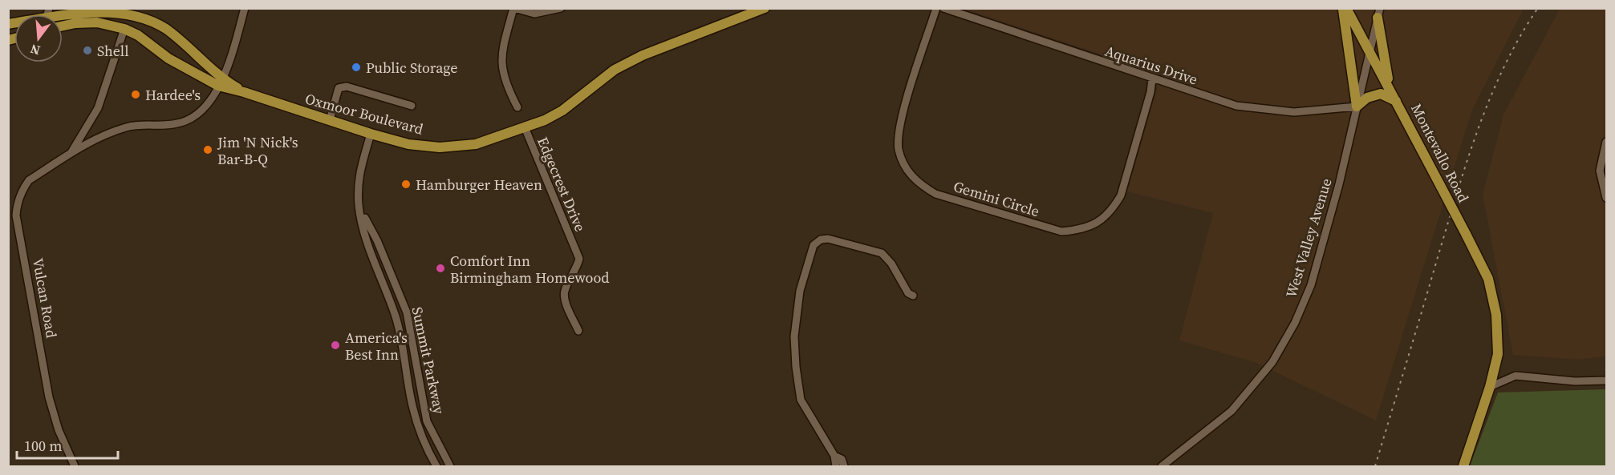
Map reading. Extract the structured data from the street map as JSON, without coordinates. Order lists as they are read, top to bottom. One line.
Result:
{"streets":{"main road":["Oxmoor Boulevard","Montevallo Road"],"street":["Aquarius Drive","Edgecrest Drive","Gemini Circle","West Valley Avenue","Vulcan Road","Summit Parkway"]},"crossings":[["Aquarius Drive","Gemini Circle"],["Aquarius Drive","West Valley Avenue"],["Oxmoor Boulevard","Edgecrest Drive"],["Oxmoor Boulevard","Vulcan Road"],["Oxmoor Boulevard","Summit Parkway"],["Montevallo Road","West Valley Avenue"]],"places":["Shell","Public Storage","Hardee's","Jim 'N Nick's Bar-B-Q","Hamburger Heaven","Comfort Inn Birmingham Homewood","America's Best Inn"],"scale_bar":"100 m","north":"bottom"}
